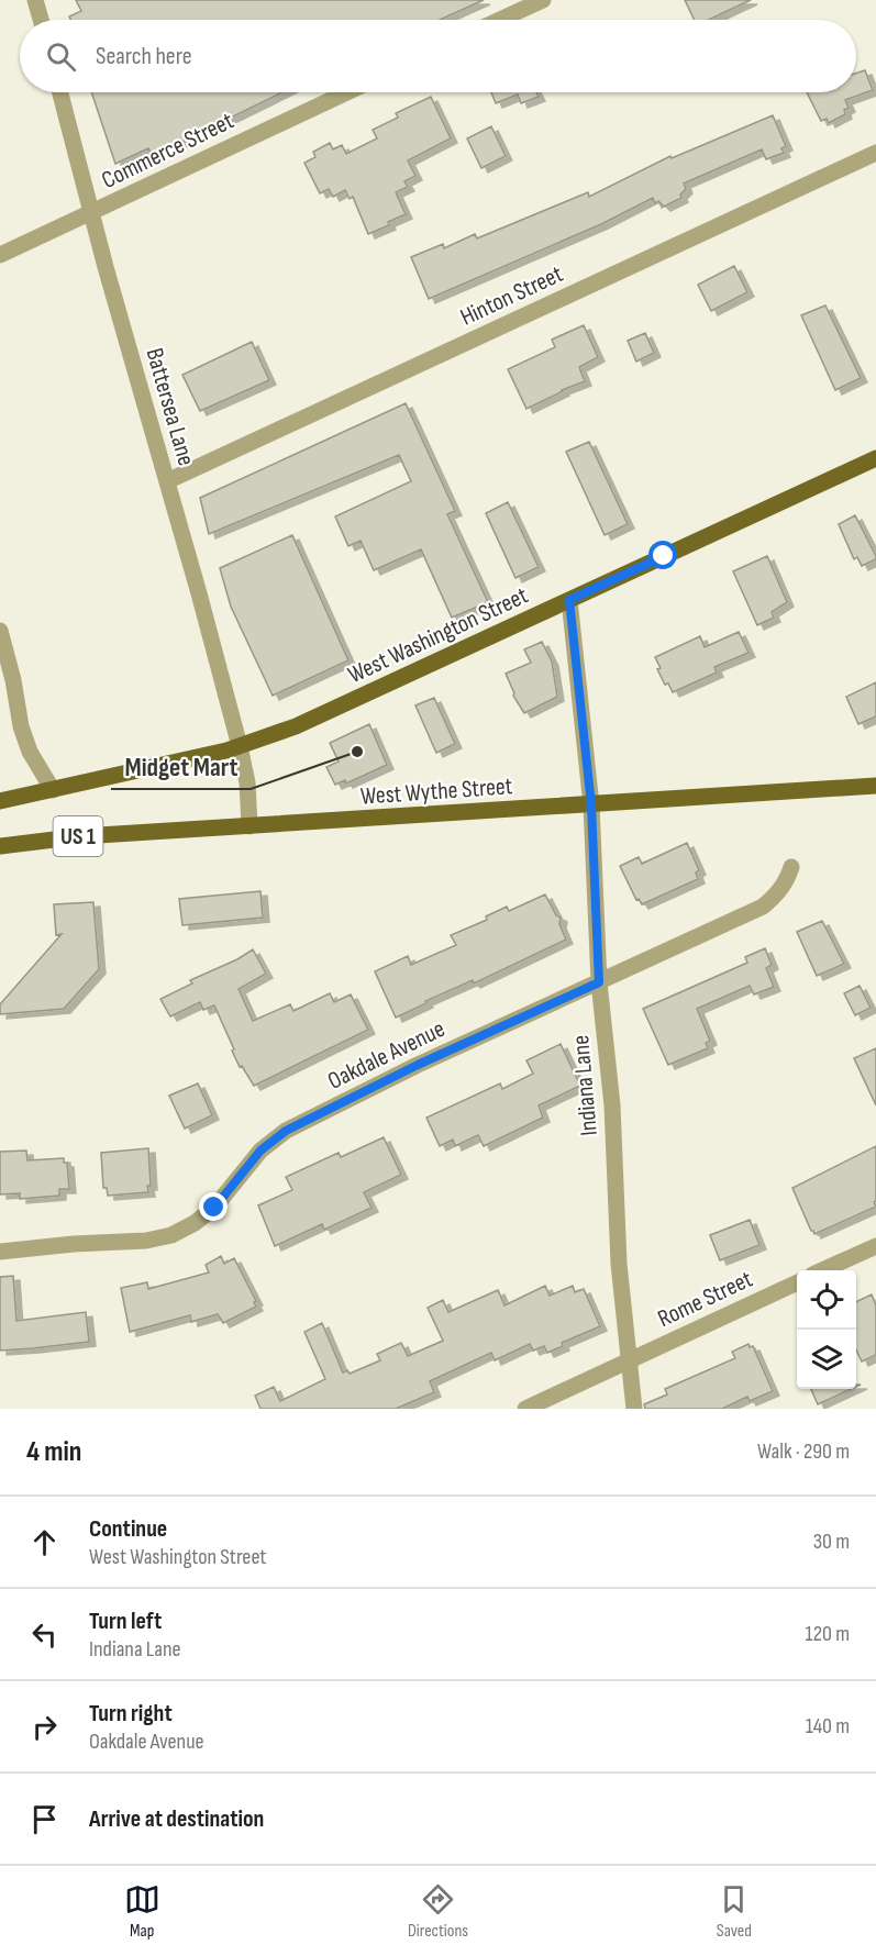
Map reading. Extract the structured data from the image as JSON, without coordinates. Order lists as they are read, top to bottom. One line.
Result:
{"streets":{"main road":["West Washington Street","West Wythe Street","US 1"],"street":["Commerce Street","Hinton Street","Battersea Lane","Oakdale Avenue","Indiana Lane","Rome Street"]},"crossings":[["Commerce Street","Battersea Lane"],["Hinton Street","Battersea Lane"],["Battersea Lane","West Washington Street"],["Battersea Lane","West Wythe Street"],["West Washington Street","Indiana Lane"],["West Wythe Street","Indiana Lane"],["Oakdale Avenue","Indiana Lane"],["Indiana Lane","Rome Street"]],"places":["Midget Mart"],"page":{"search":"Search here","heading":["4 min","Walk · 290 m"],"list":[["Continue","West Washington Street","30 m"],["Turn left","Indiana Lane","120 m"],["Turn right","Oakdale Avenue","140 m"],"Arrive at destination"],"nav":["Map","Directions","Saved"]}}
